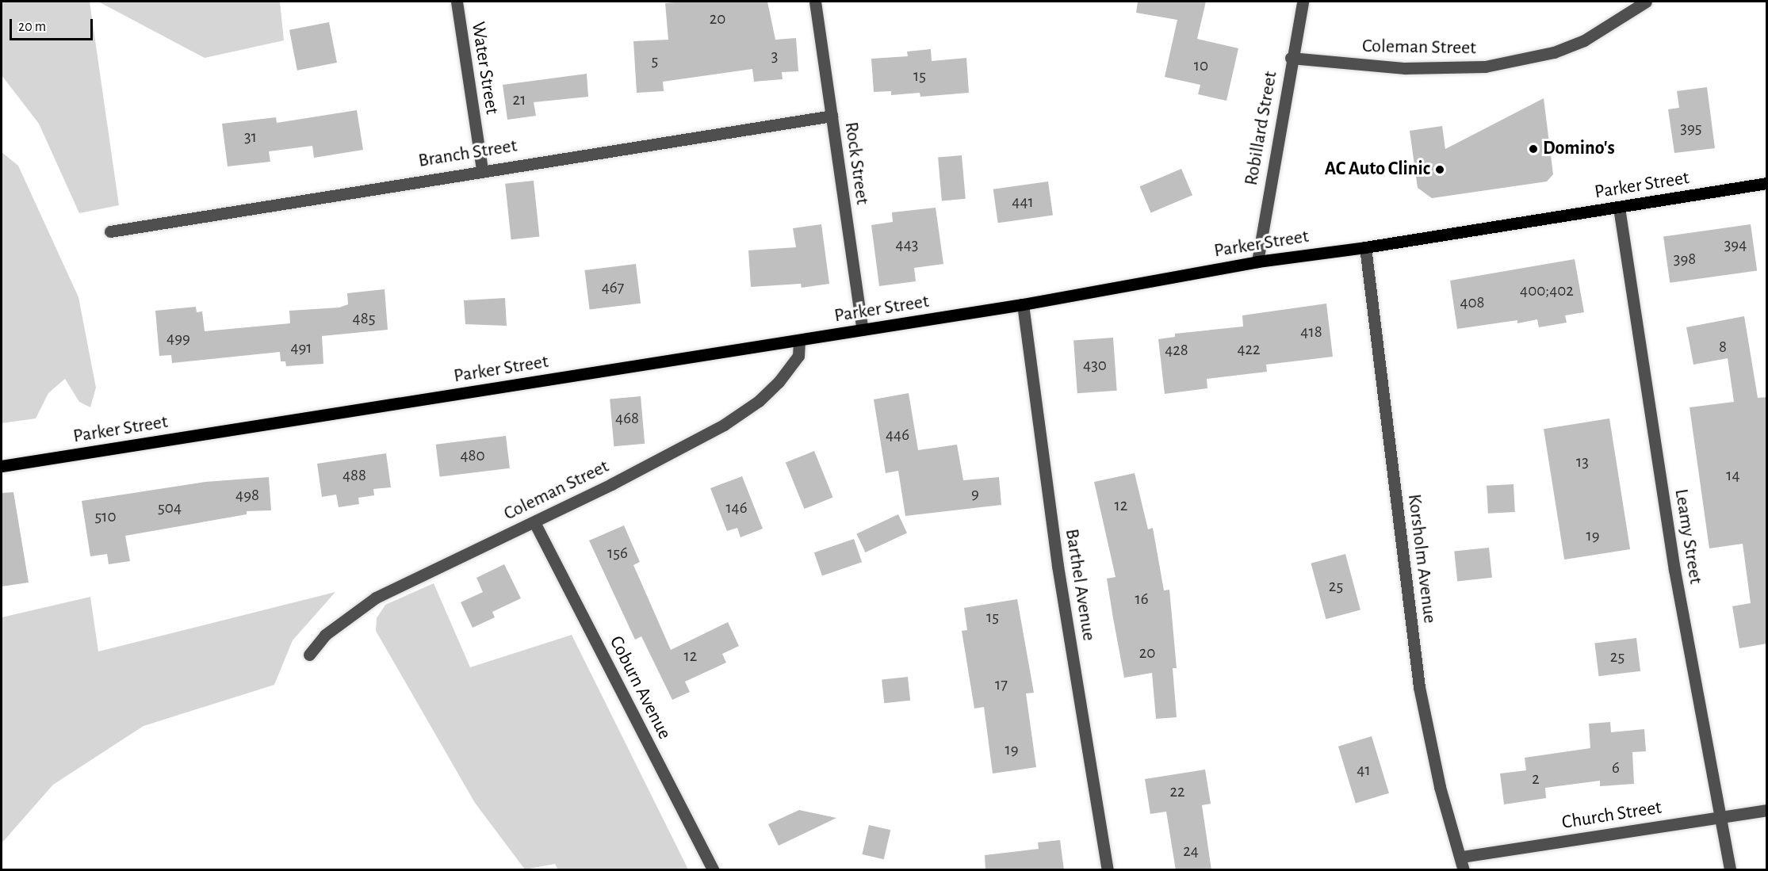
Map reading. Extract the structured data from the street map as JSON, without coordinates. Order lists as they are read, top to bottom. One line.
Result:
{"streets":{"main road":["Parker Street"],"street":["Coleman Street","Water Street","Robillard Street","Branch Street","Rock Street","Leamy Street","Korsholm Avenue","Barthel Avenue","Coburn Avenue","Church Street"]},"crossings":[["Coleman Street","Robillard Street"],["Coleman Street","Parker Street"],["Coleman Street","Coburn Avenue"],["Water Street","Branch Street"],["Robillard Street","Parker Street"],["Branch Street","Rock Street"],["Rock Street","Parker Street"],["Parker Street","Leamy Street"],["Parker Street","Korsholm Avenue"],["Parker Street","Barthel Avenue"],["Leamy Street","Church Street"],["Korsholm Avenue","Church Street"]],"places":["Domino's","AC Auto Clinic"],"house_numbers":["20","3","5","10","15","21","395","31","441","443","394","398","467","400;402","408","485","418","499","8","491","422","428","430","468","446","480","13","488","14","9","498","12","504","146","510","19","156","25","16","15","20","12","25","17","19","6","41","2","22","24"],"scale_bar":"20 m"}
